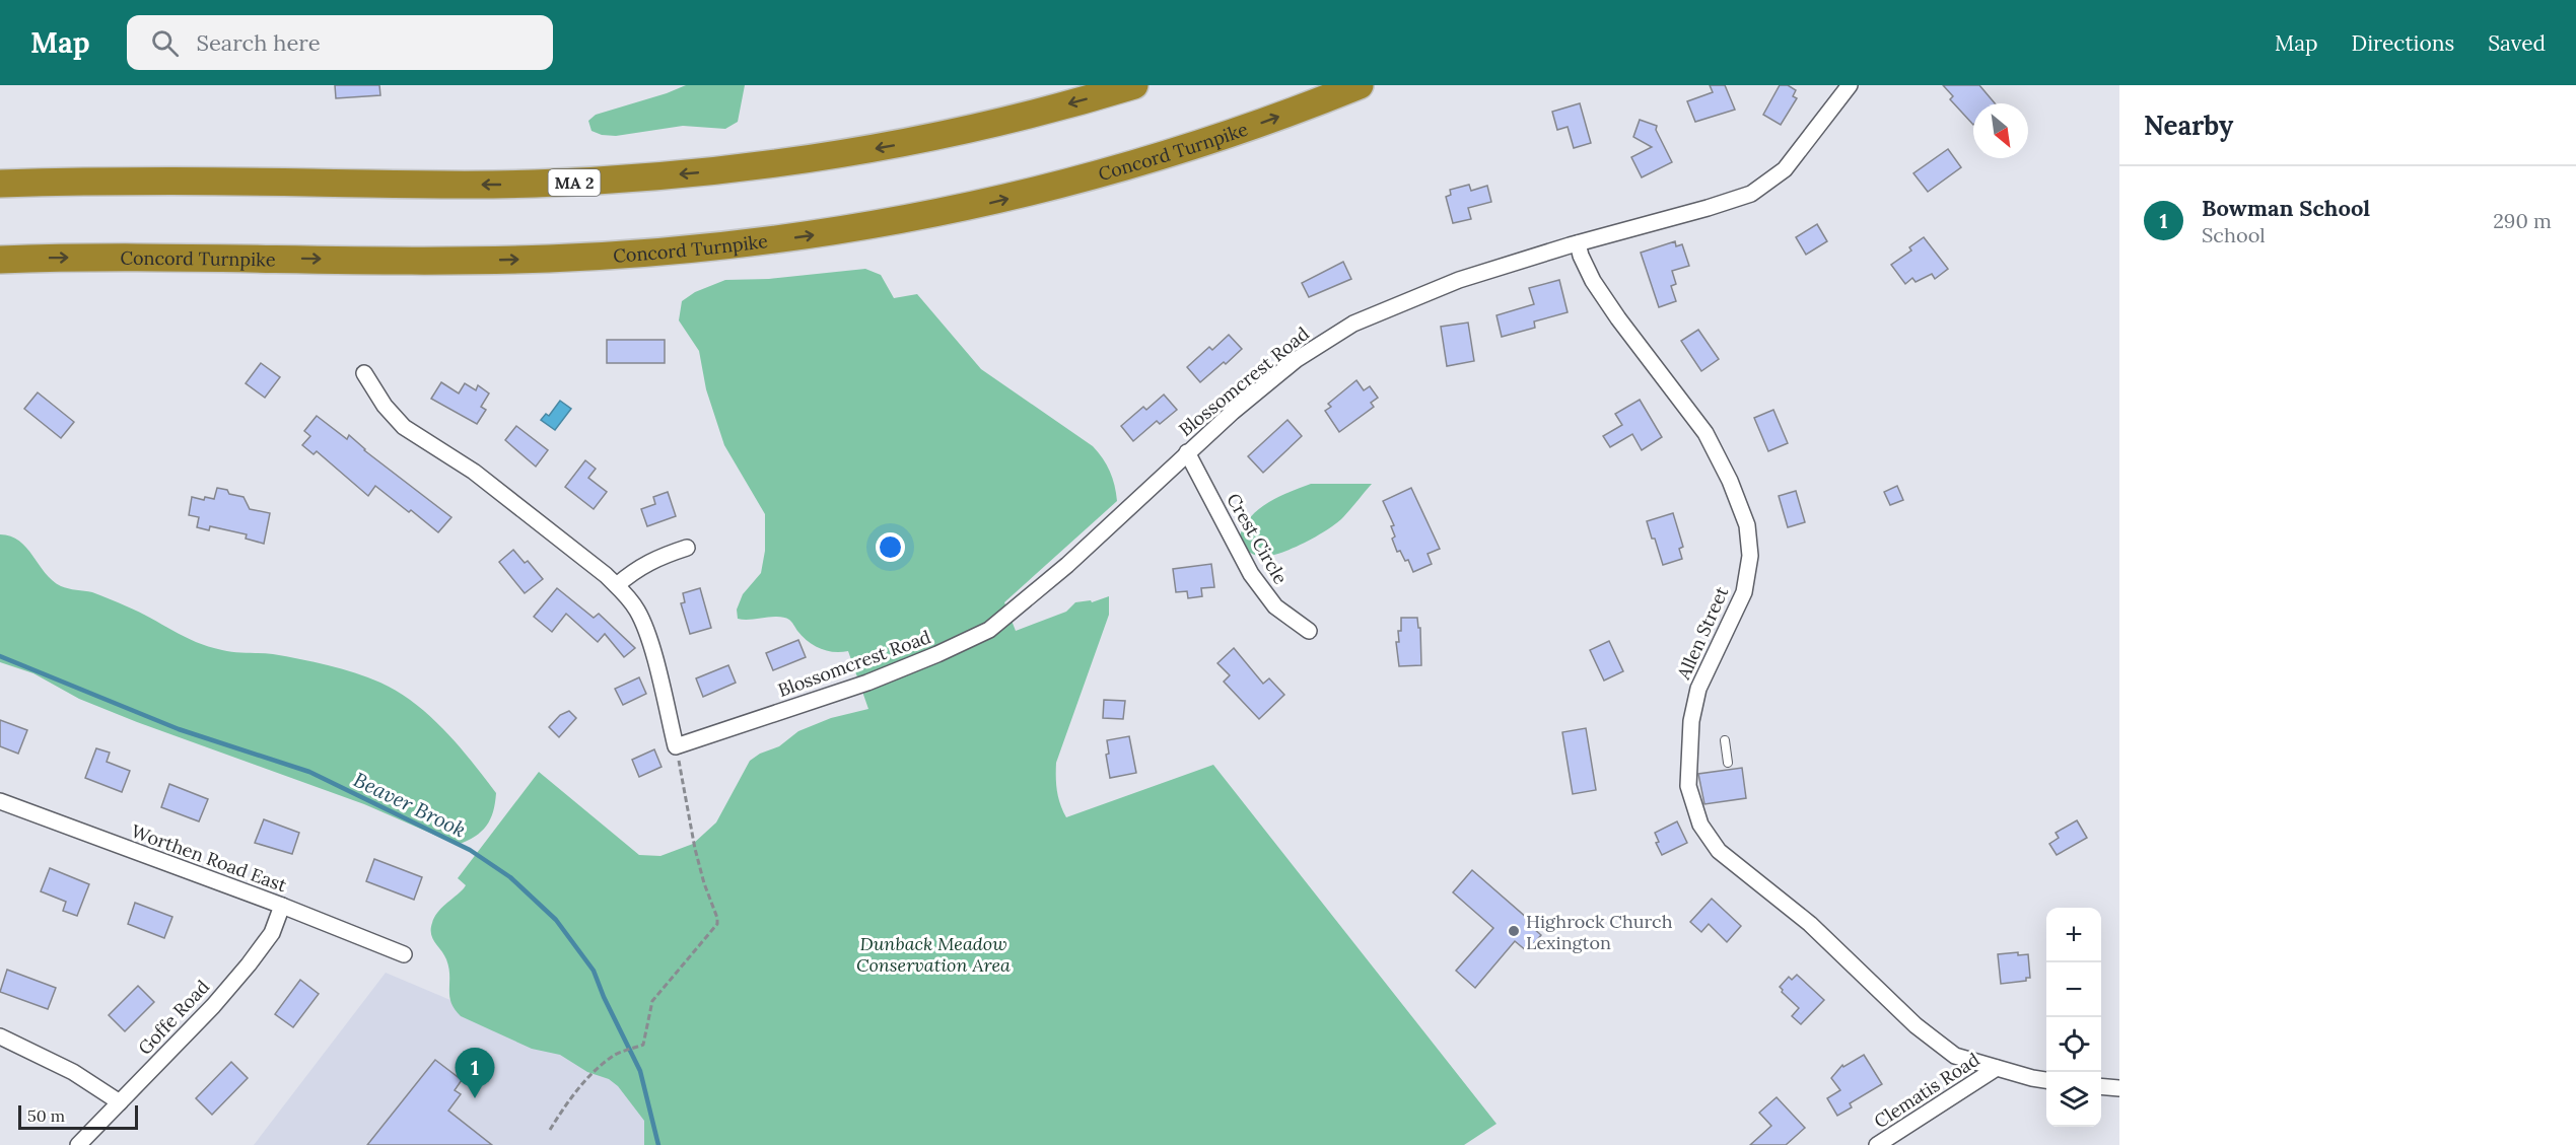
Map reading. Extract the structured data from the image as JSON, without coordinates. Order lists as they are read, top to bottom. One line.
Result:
{"streets":{"highway":["Concord Turnpike","MA 2"],"street":["Blossomcrest Road","Crest Circle","Allen Street","Worthen Road East","Goffe Road","Clematis Road"]},"crossings":[["Blossomcrest Road","Crest Circle"],["Blossomcrest Road","Allen Street"],["Allen Street","Clematis Road"],["Worthen Road East","Goffe Road"]],"water":["Beaver Brook"],"parks":["Dunback Meadow Conservation Area"],"places":["Highrock Church Lexington"],"scale_bar":"50 m","north":"bottom right","page":{"header":"Map","search":"Search here","nav":["Map","Directions","Saved"],"heading":"Nearby","list":[{"mark":"1","name":"Bowman School","note":"School","value":"290 m"}],"map_buttons":["+","−"],"pins":"1","scale":"50 m"}}
